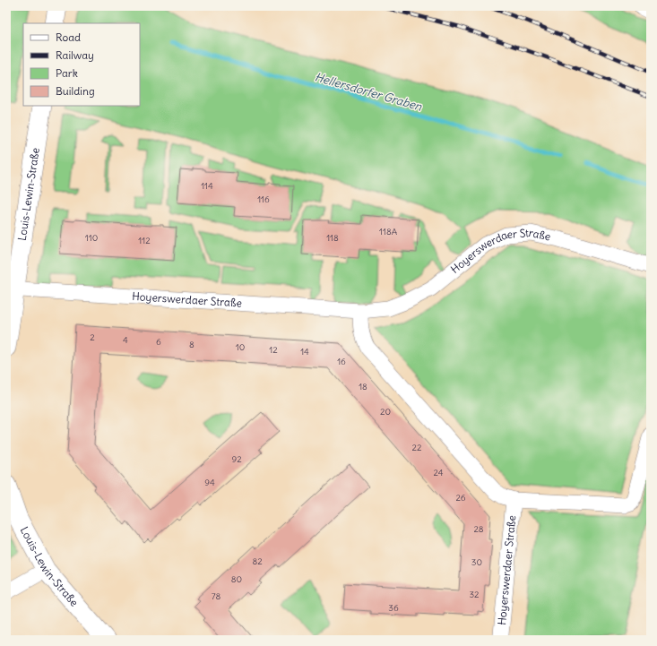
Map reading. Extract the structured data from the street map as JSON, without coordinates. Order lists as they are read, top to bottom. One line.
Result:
{"streets":{"street":["Louis-Lewin-Straße","Hoyerswerdaer Straße"]},"crossings":[["Louis-Lewin-Straße","Hoyerswerdaer Straße"]],"water":["Hellersdorfer Graben"],"house_numbers":["114","116","118A","110","118","112","2","4","6","8","10","12","14","16","18","20","22","92","24","94","26","28","82","30","80","32","78","36"],"legend":["Road","Railway","Park","Building"]}
